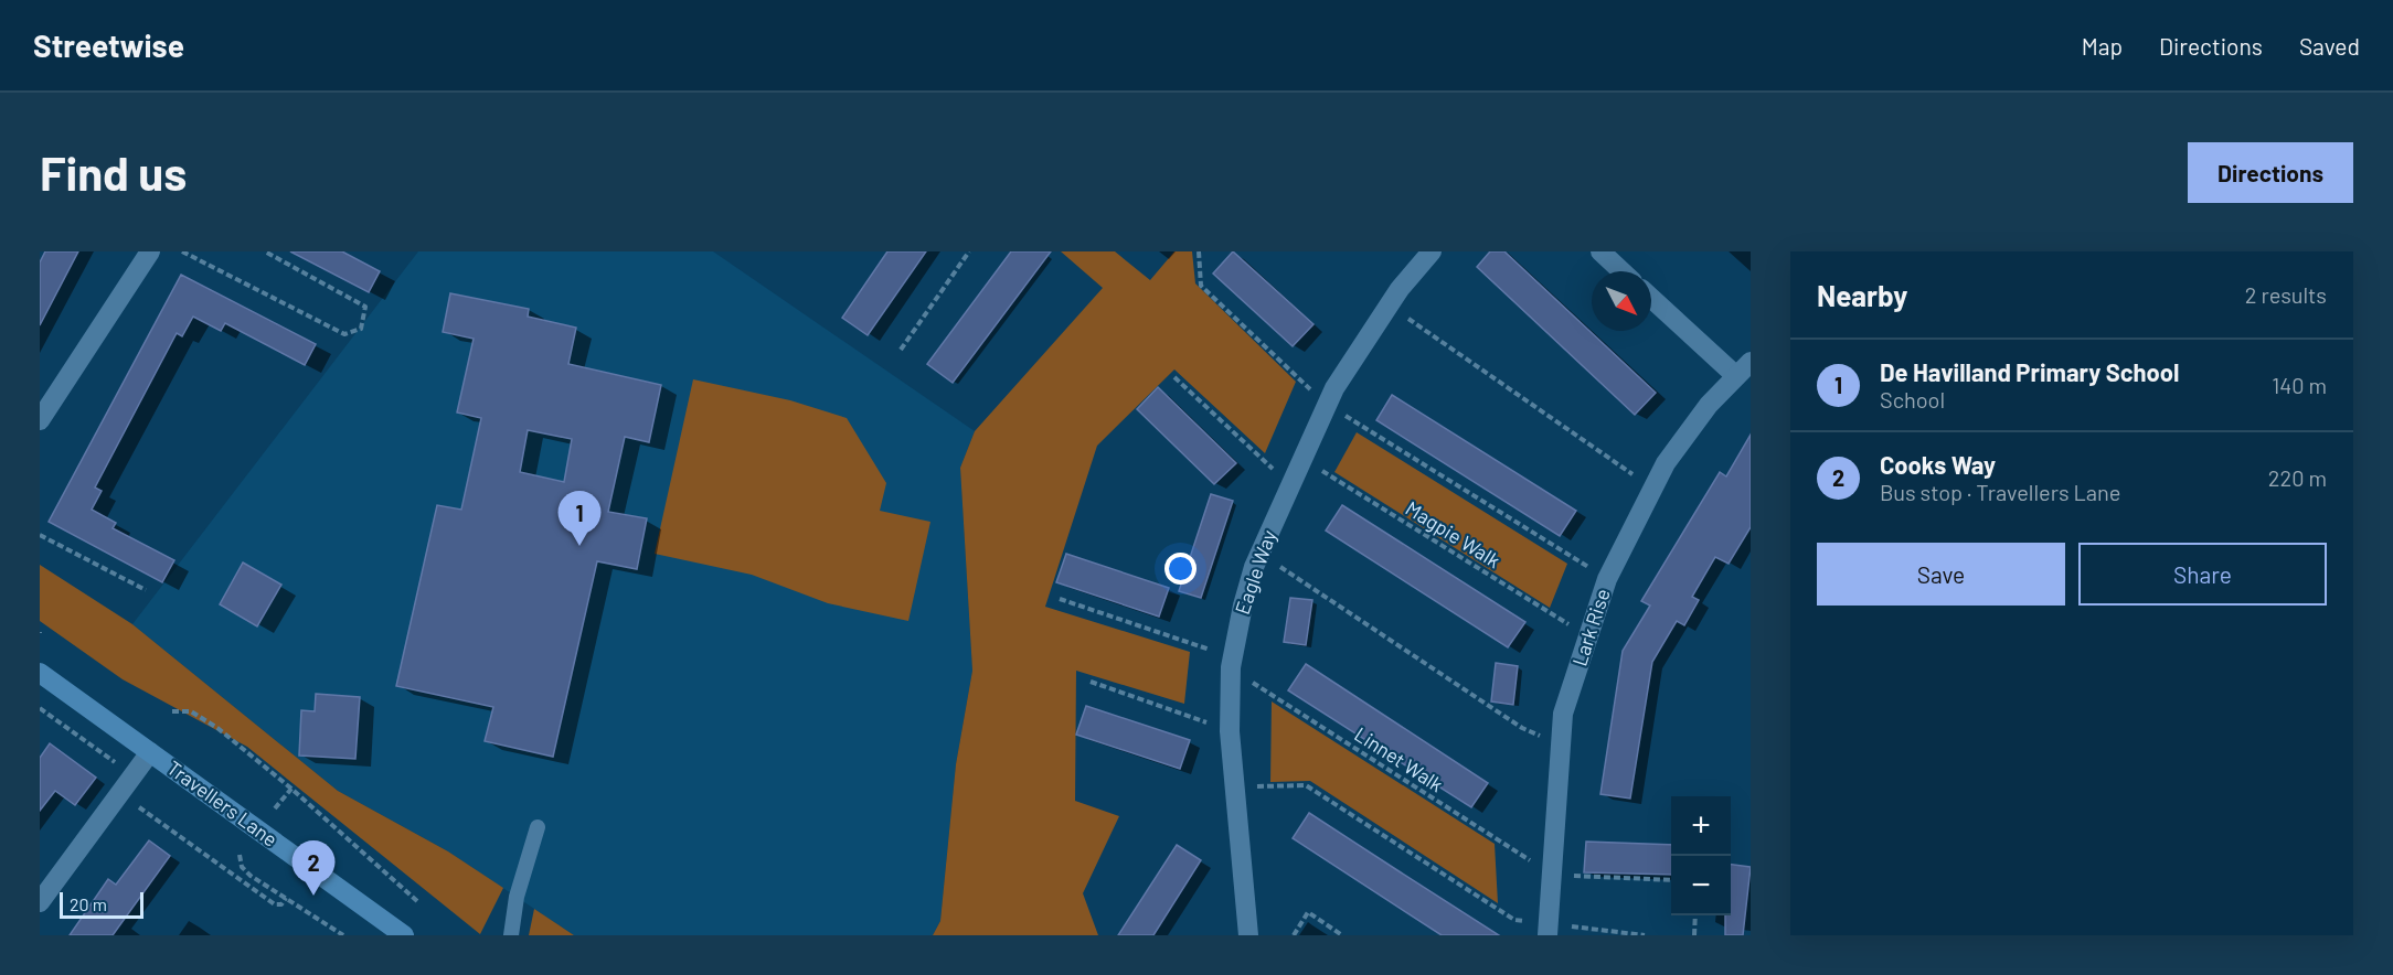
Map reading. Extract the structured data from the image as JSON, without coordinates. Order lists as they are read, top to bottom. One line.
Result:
{"streets":{"street":["Eagle Way","Lark Rise","Travellers Lane"],"path":["Magpie Walk","Linnet Walk"]},"crossings":[["Magpie Walk","Eagle Way"],["Magpie Walk","Lark Rise"],["Eagle Way","Linnet Walk"],["Lark Rise","Linnet Walk"]],"scale_bar":"20 m","north":"bottom right","page":{"header":"Streetwise","nav":["Map","Directions","Saved"],"buttons":["Directions",["Save","Share"]],"title":"Find us","heading":["Nearby","2 results"],"list":[{"mark":"1","name":"De Havilland Primary School","note":"School","value":"140 m"},{"mark":"2","name":"Cooks Way","note":"Bus stop · Travellers Lane","value":"220 m"}],"pins":["1","2"],"map_buttons":["+","−"],"scale":"20 m"}}
